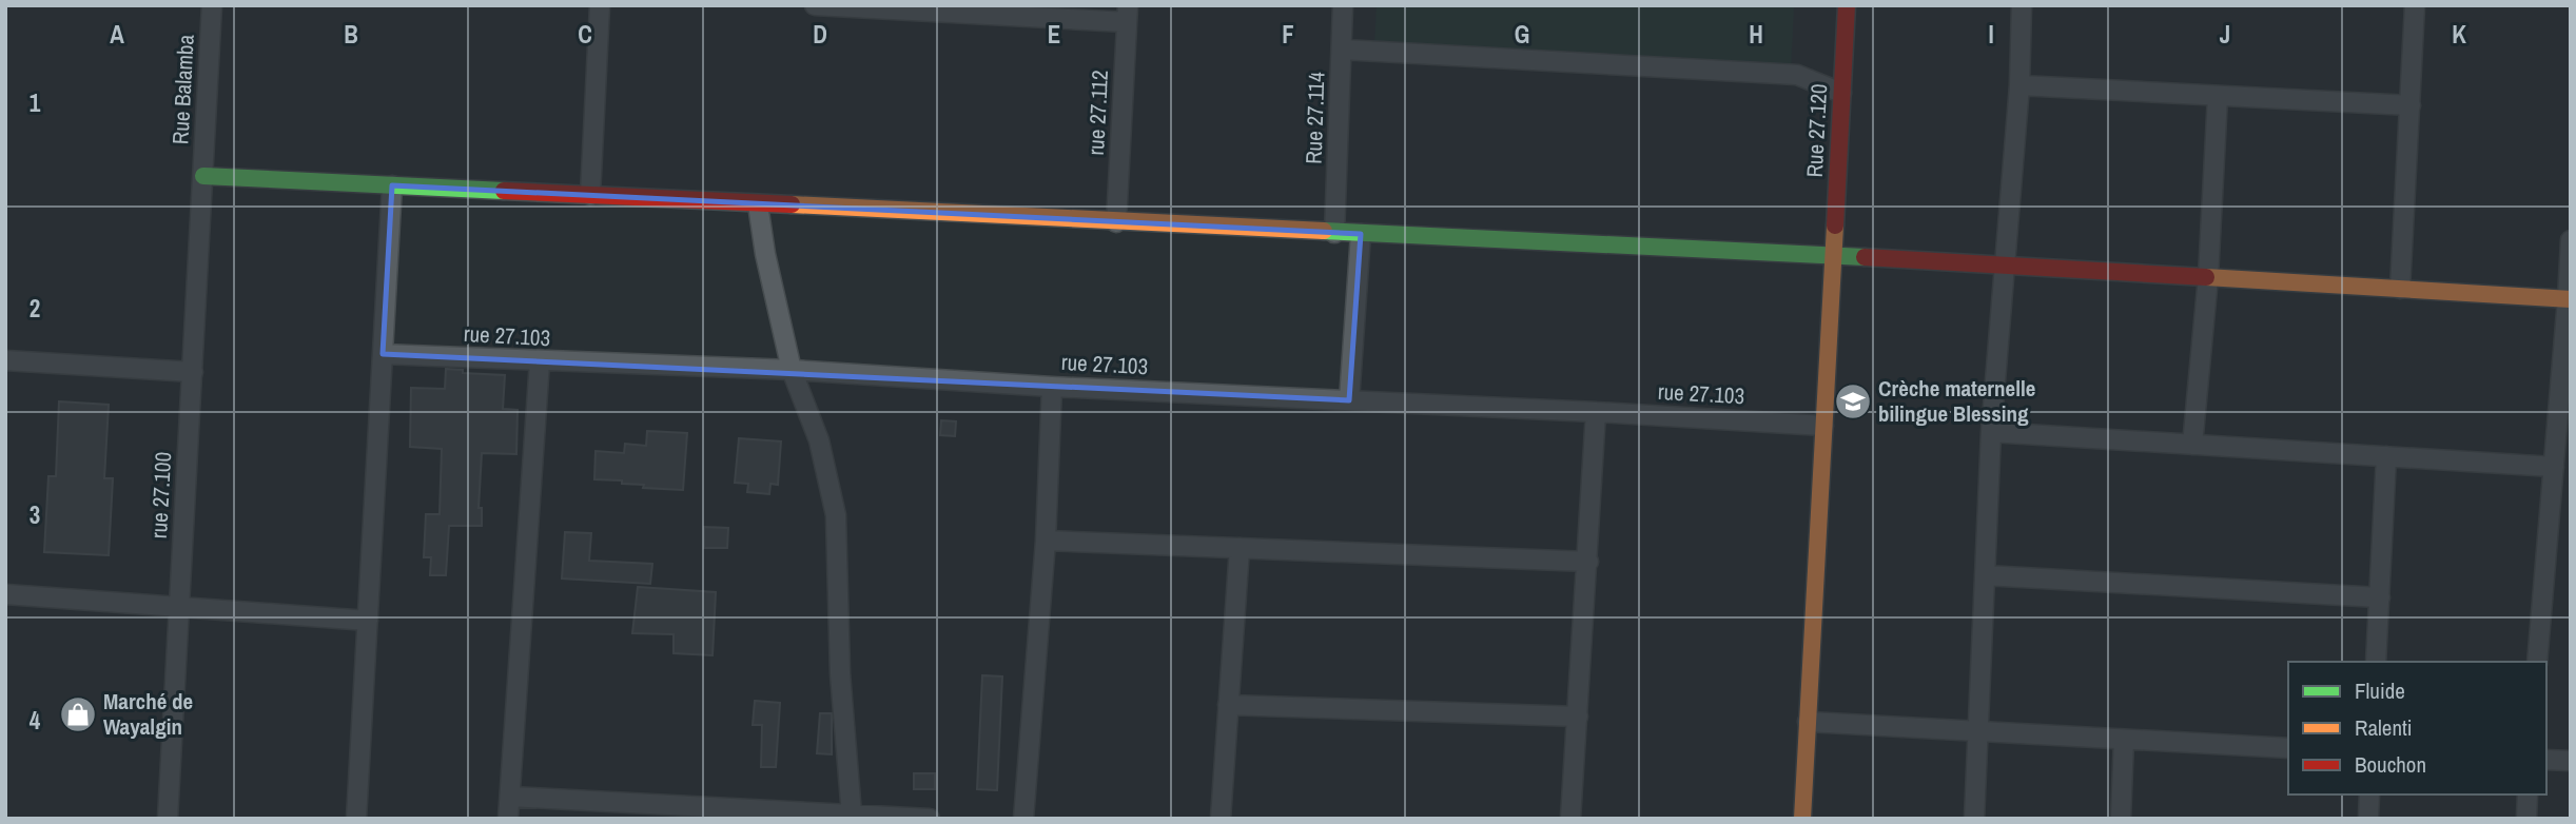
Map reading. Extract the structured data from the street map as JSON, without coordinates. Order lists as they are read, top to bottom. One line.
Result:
{"streets":{"street":["Rue Balamba","rue 27.112","Rue 27.114","Rue 27.120","rue 27.103","rue 27.100"]},"crossings":[["Rue Balamba","rue 27.100"],["Rue 27.120","rue 27.103"]],"places":{"school or university":["Crèche maternelle bilingue Blessing"],"shop":["Marché de Wayalgin"]},"legend":["Fluide","Ralenti","Bouchon"],"grid":{"columns":["A","B","C","D","E","F","G","H","I","J","K"],"rows":["1","2","3","4"]}}
